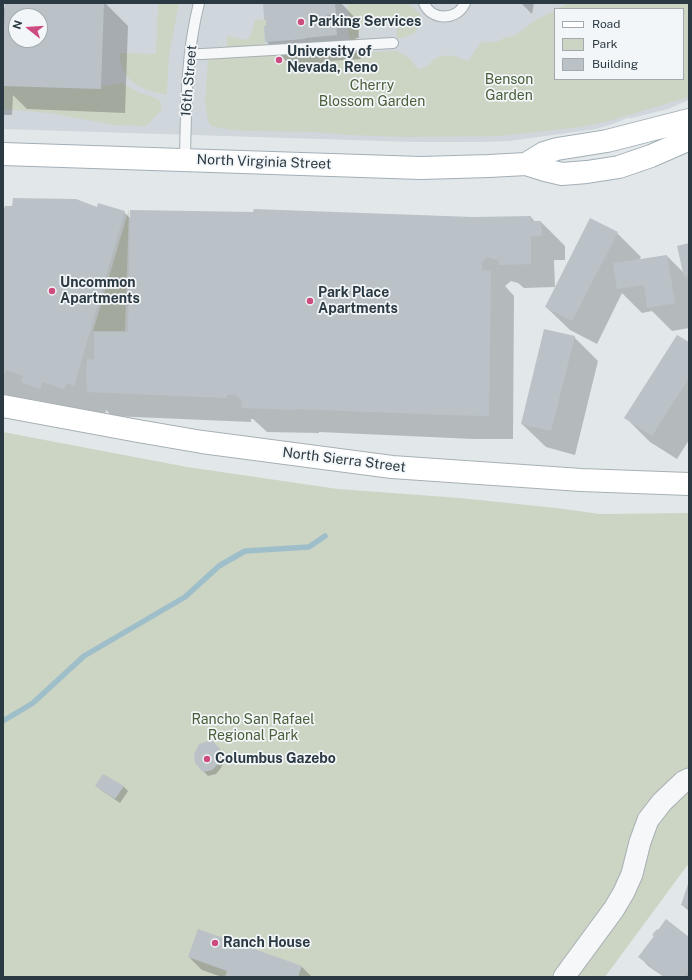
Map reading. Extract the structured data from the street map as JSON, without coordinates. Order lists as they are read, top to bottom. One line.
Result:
{"streets":{"main road":["North Virginia Street","North Sierra Street"],"lane":["16th Street"]},"crossings":[["16th Street","North Virginia Street"]],"parks":["Benson Garden","Cherry Blossom Garden","Rancho San Rafael Regional Park"],"places":["Parking Services","University of Nevada, Reno","Uncommon Apartments","Park Place Apartments","Columbus Gazebo","Ranch House"],"legend":["Road","Park","Building"],"north":"left"}
